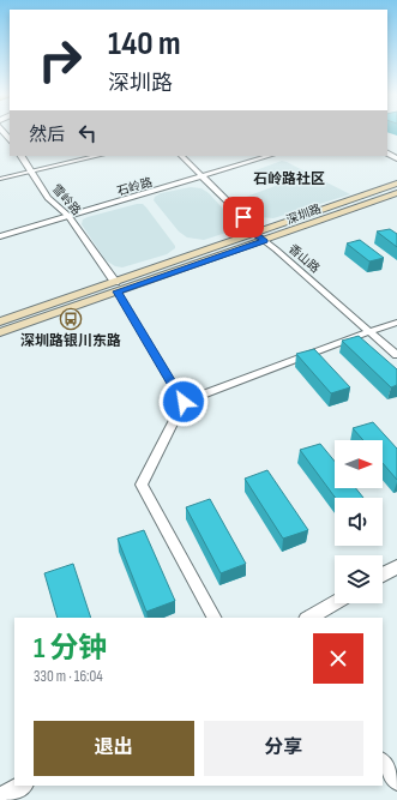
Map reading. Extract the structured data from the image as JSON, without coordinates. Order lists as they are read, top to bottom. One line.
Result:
{"streets":{"main road":["深圳路"],"street":["石岭路","雪岭路","香山路"]},"crossings":[["石岭路","雪岭路"],["石岭路","香山路"],["雪岭路","深圳路"],["深圳路","香山路"]],"districts":["石岭路社区"],"places":{"bus stop":["深圳路银川东路"]},"north":"right","page":{"turn":["140 m","深圳路"],"then":"然后","heading":["1 分钟","330 m · 16:04"],"buttons":["退出","分享"]}}
